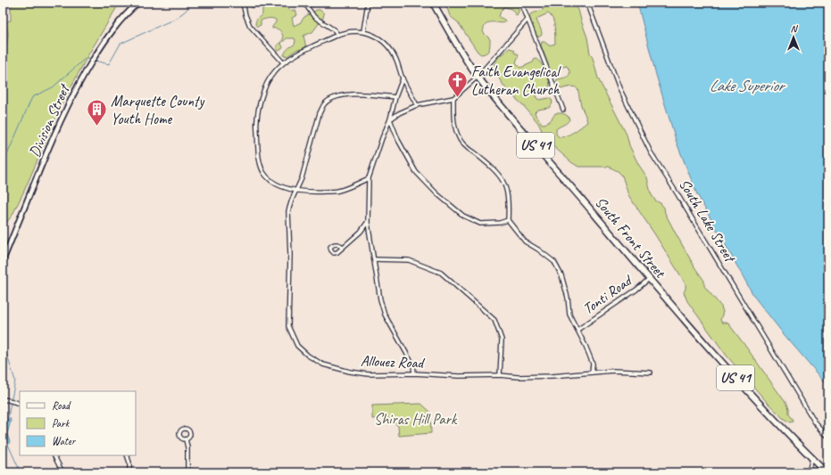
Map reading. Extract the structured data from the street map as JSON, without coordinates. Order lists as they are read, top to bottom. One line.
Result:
{"streets":{"highway":["US 41","South Front Street"],"street":["Division Street","South Lake Street","Tonti Road","Allouez Road"]},"crossings":[["South Front Street","Tonti Road"]],"water":["Lake Superior"],"parks":["Shiras Hill Park"],"places":{"church":["Faith Evangelical Lutheran Church"],"building":["Marquette County Youth Home"]},"legend":["Road","Park","Water"],"north":"top"}
